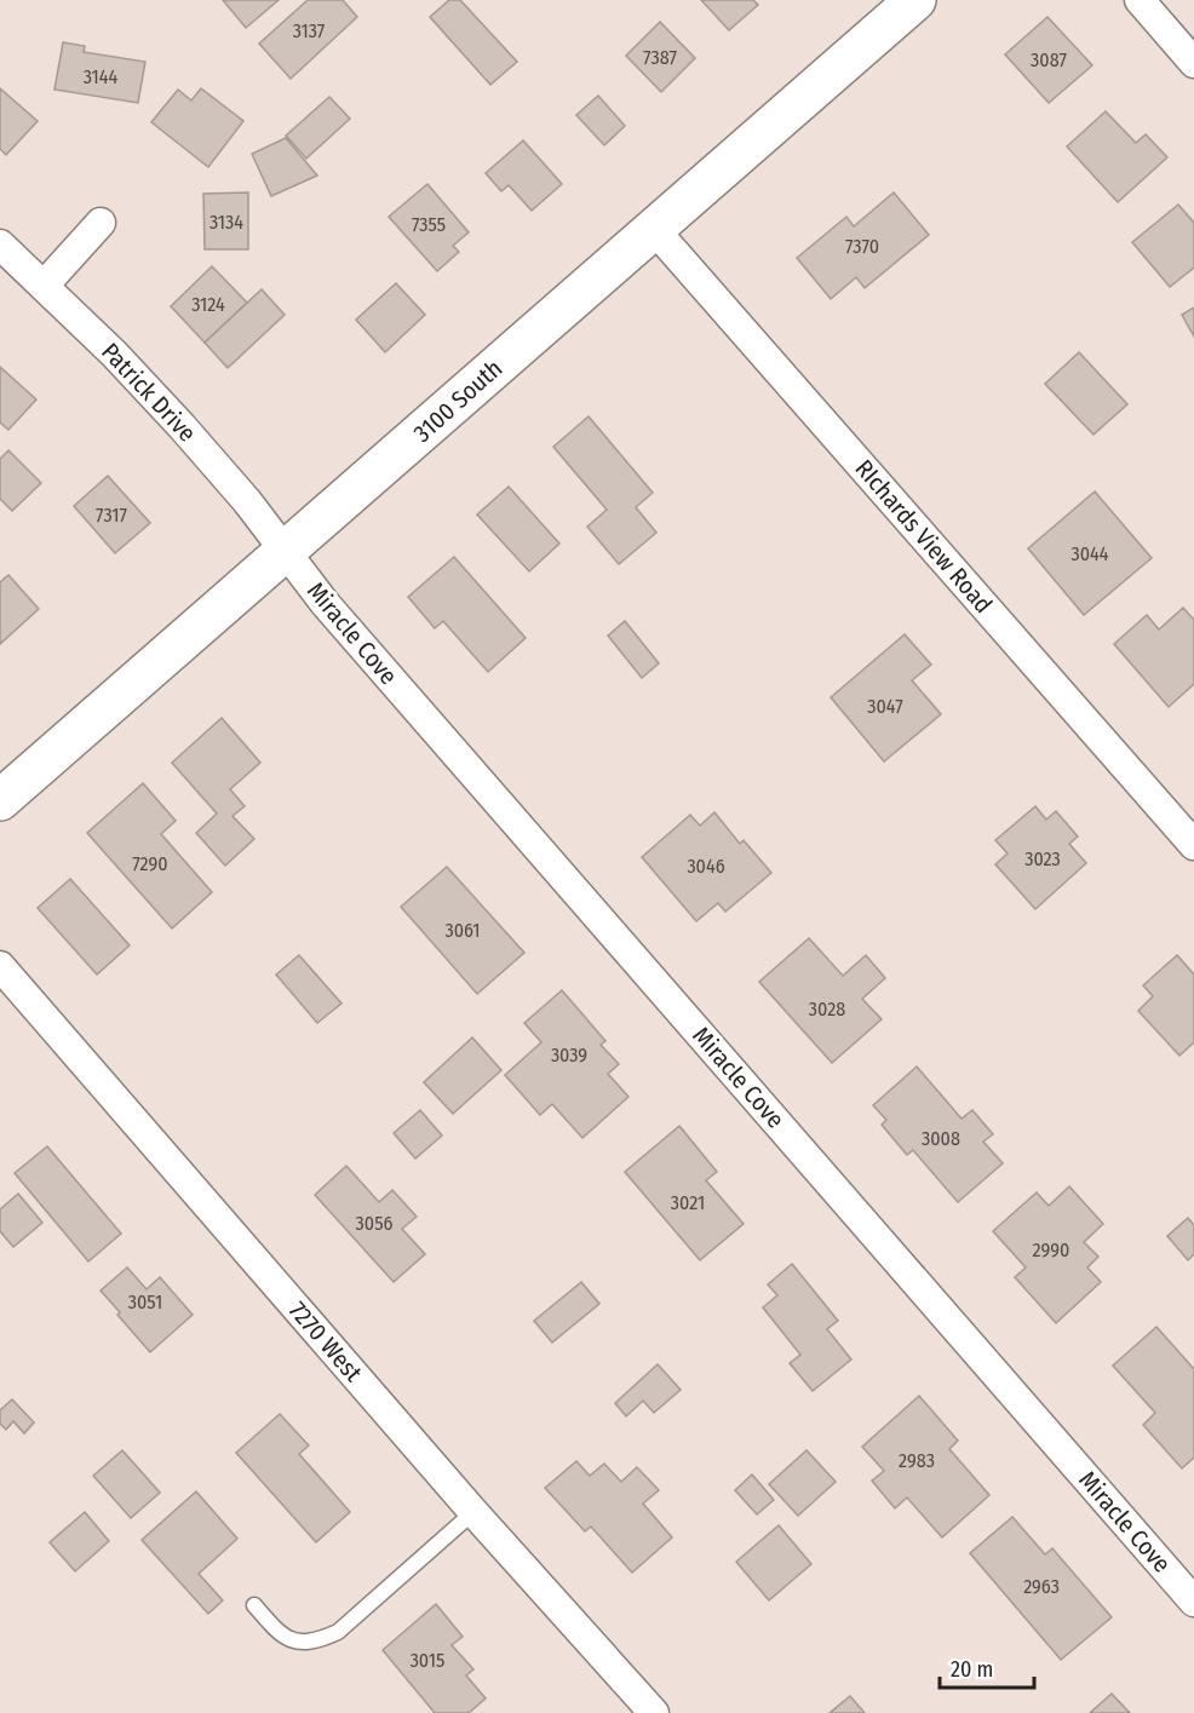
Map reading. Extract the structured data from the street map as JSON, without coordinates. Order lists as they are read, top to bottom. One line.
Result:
{"streets":{"street":["Patrick Drive","3100 South","RIchards View Road","Miracle Cove","7270 West"]},"crossings":[["Patrick Drive","3100 South"],["Patrick Drive","Miracle Cove"],["3100 South","RIchards View Road"],["3100 South","Miracle Cove"]],"house_numbers":["3137","7387","3087","3144","3134","7355","7370","3124","7317","3044","3047","3023","7290","3046","3061","3028","3039","3008","3021","3056","2990","3051","2983","2963","3015"],"scale_bar":"20 m"}
